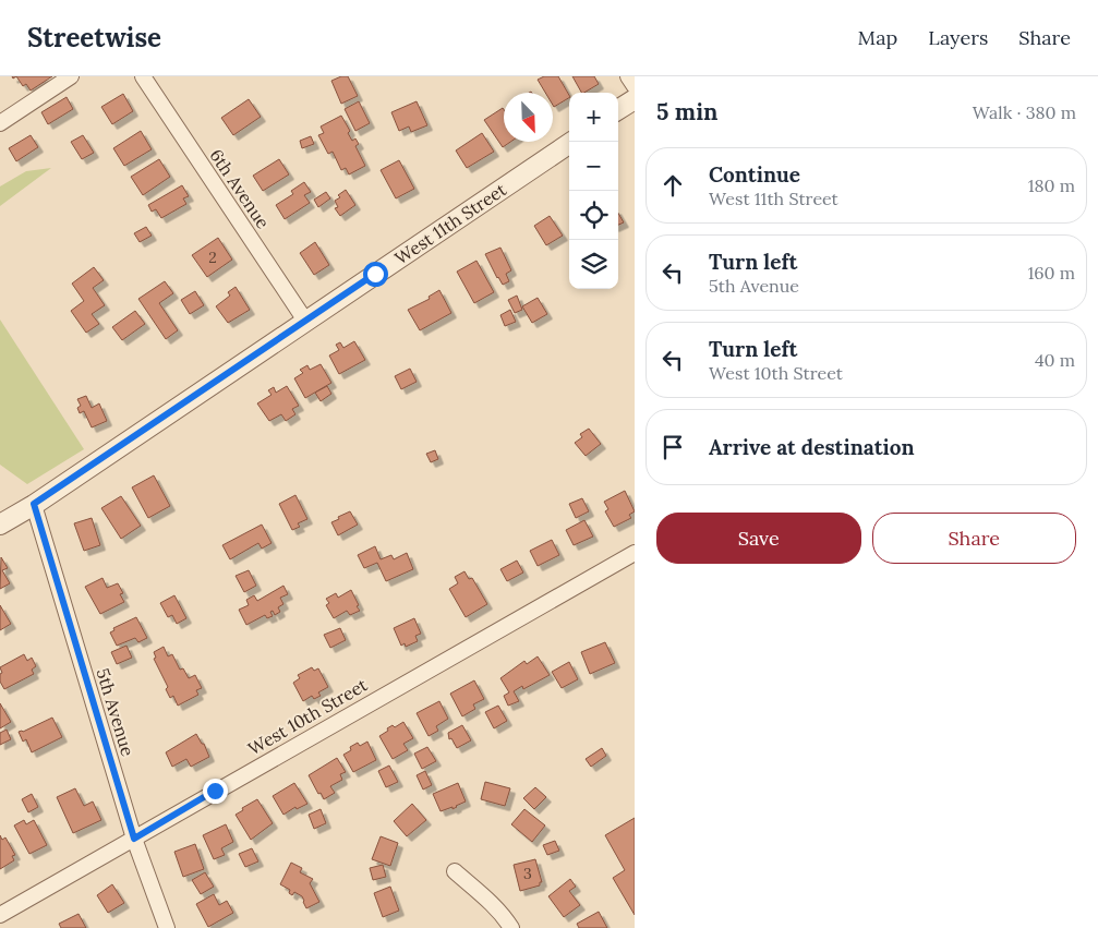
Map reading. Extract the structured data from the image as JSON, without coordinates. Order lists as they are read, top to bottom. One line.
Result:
{"streets":{"street":["6th Avenue","West 11th Street","5th Avenue","West 10th Street"]},"crossings":[["6th Avenue","West 11th Street"],["West 11th Street","5th Avenue"],["5th Avenue","West 10th Street"]],"house_numbers":["2","3"],"north":"bottom right","page":{"header":"Streetwise","nav":["Map","Layers","Share"],"heading":["5 min","Walk · 380 m"],"map_buttons":["+","−"],"list":[["Continue","West 11th Street","180 m"],["Turn left","5th Avenue","160 m"],["Turn left","West 10th Street","40 m"],"Arrive at destination"],"buttons":["Save","Share"]}}
